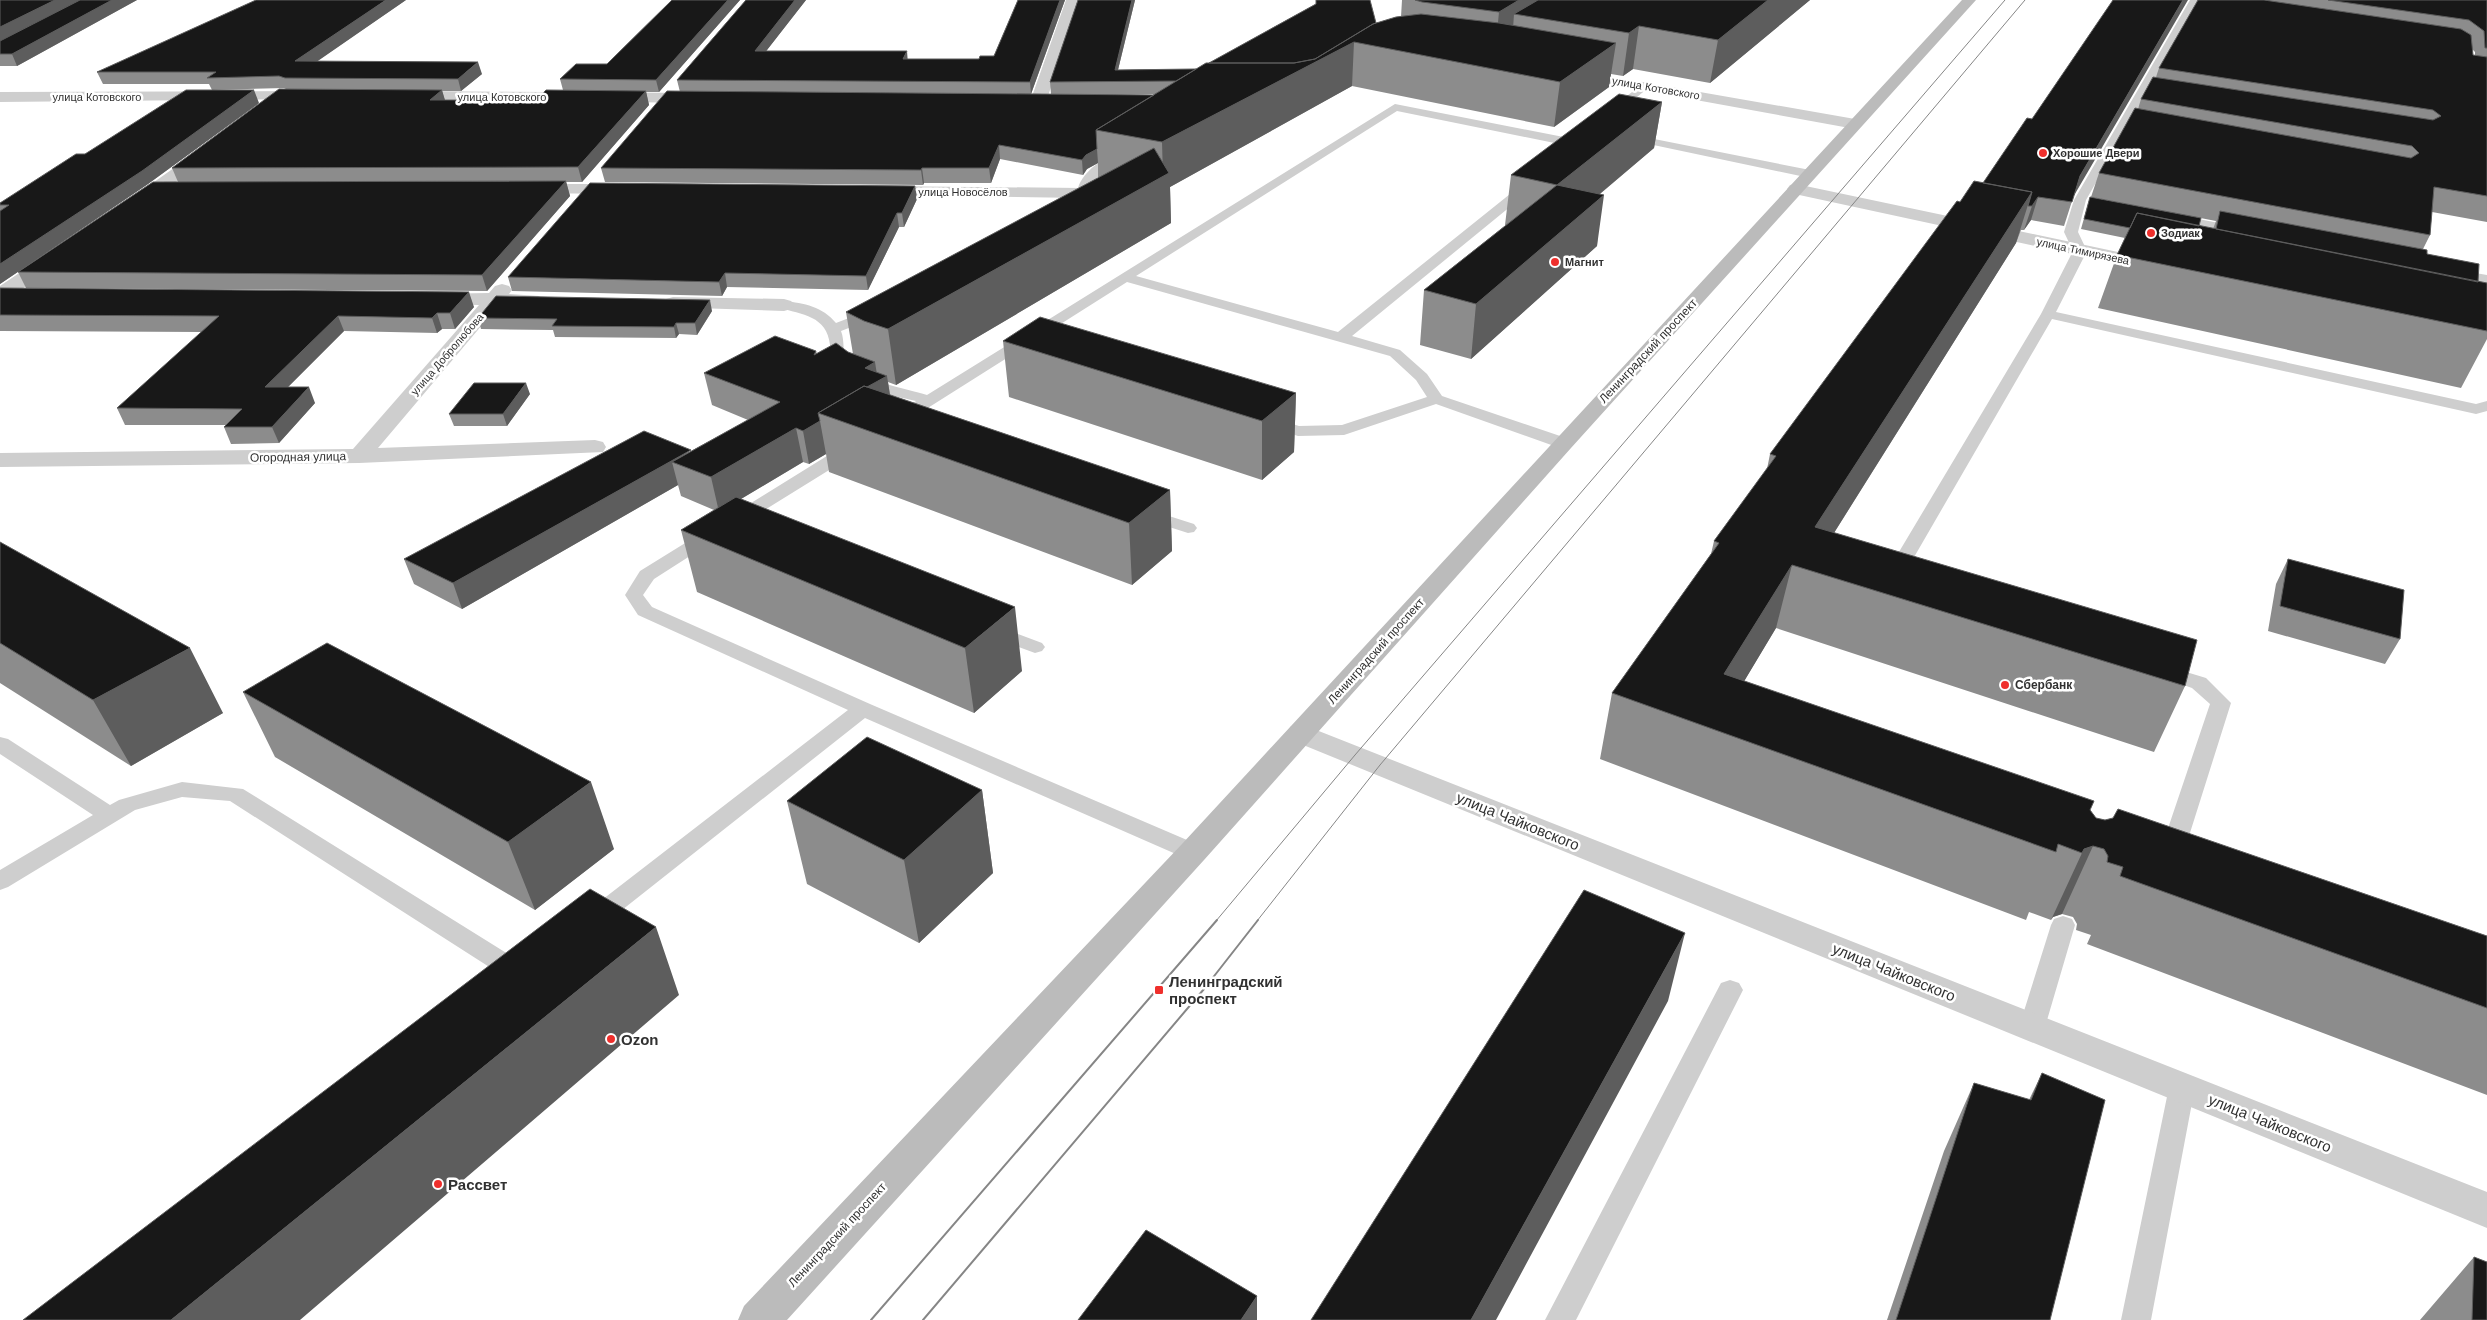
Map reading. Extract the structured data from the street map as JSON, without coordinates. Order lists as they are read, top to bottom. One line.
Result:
{"streets":{"main road":["Ленинградский проспект"],"street":["улица Котовского","улица Новосёлов","улица Тимирязева","улица Добролюбова","Огородная улица","улица Чайковского"]},"crossings":[["улица Котовского","Ленинградский проспект"],["улица Тимирязева","Ленинградский проспект"],["Ленинградский проспект","улица Чайковского"],["улица Добролюбова","Огородная улица"]],"places":{"other":["Хорошие Двери","Зодиак","Магнит","Сбербанк","Ozon","Рассвет"],"transit":["Ленинградский проспект"]}}
